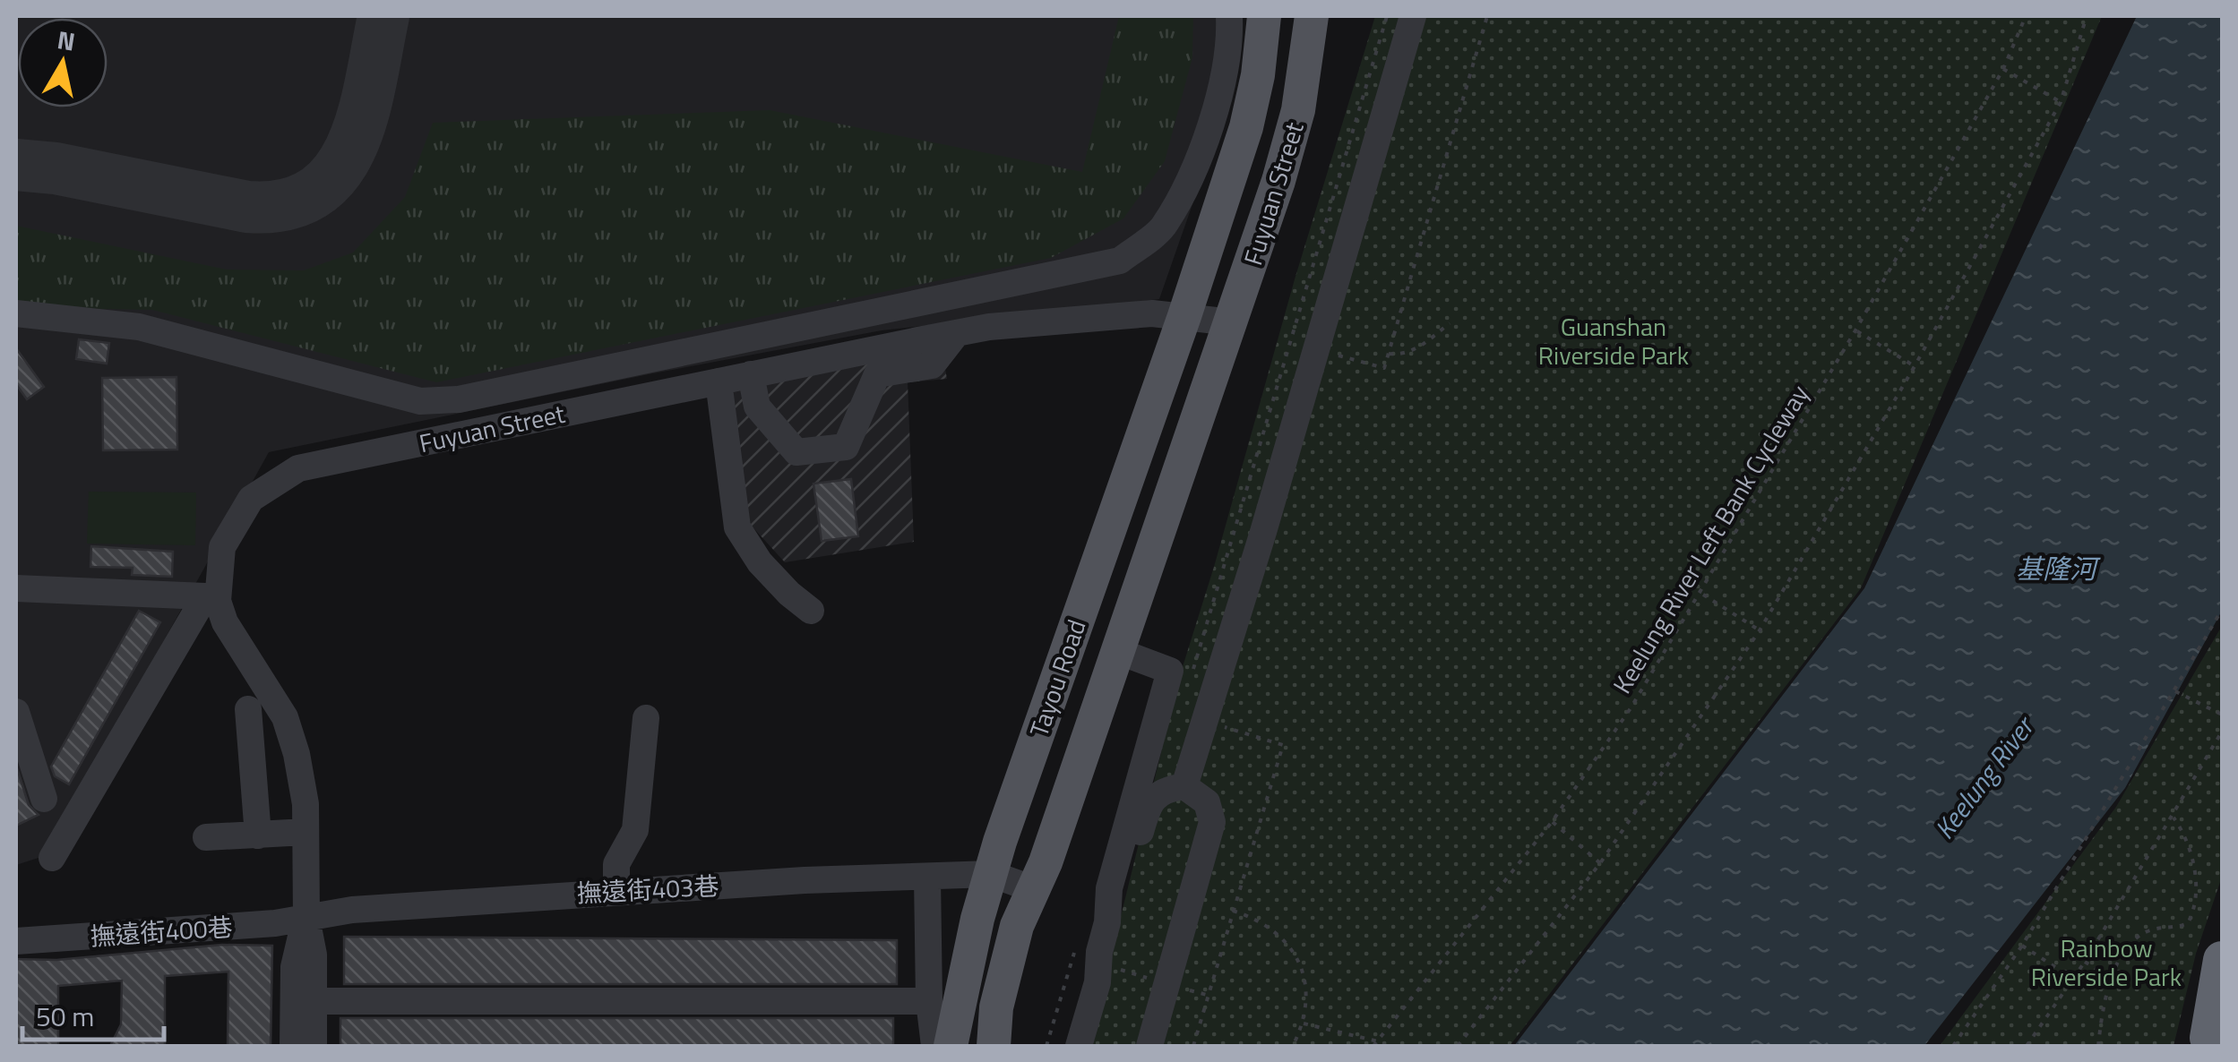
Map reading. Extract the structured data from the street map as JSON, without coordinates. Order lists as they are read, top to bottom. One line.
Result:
{"streets":{"main road":["Fuyuan Street","Tayou Road"],"street":["撫遠街403巷","撫遠街400巷"],"path":["Keelung River Left Bank Cycleway"]},"crossings":[["Fuyuan Street","Tayou Road"],["Tayou Road","撫遠街403巷"],["撫遠街403巷","撫遠街400巷"]],"water":["基隆河","Keelung River"],"parks":["Guanshan Riverside Park","Rainbow Riverside Park"],"scale_bar":"50 m","north":"top"}
